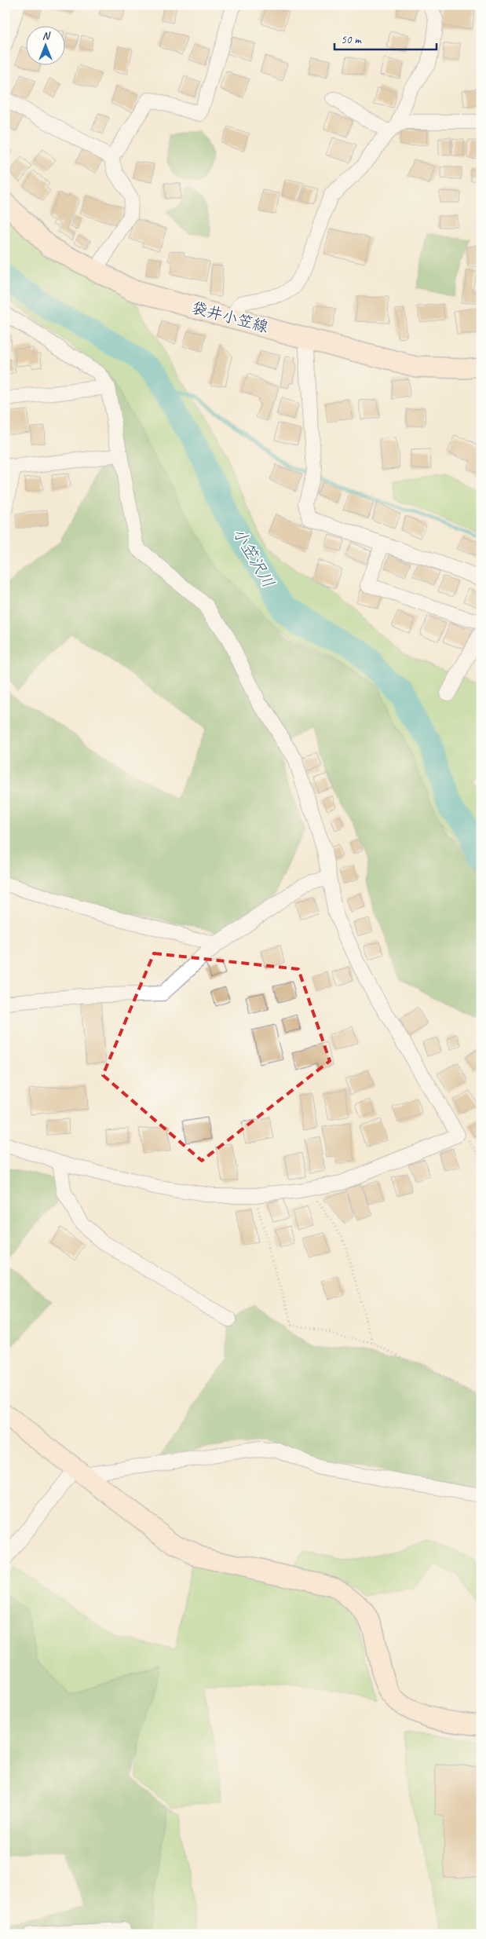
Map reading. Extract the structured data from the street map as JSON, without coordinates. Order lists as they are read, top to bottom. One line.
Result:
{"streets":{"street":["袋井小笠線"]},"water":["小笠沢川"],"scale_bar":"50 m","north":"top"}
